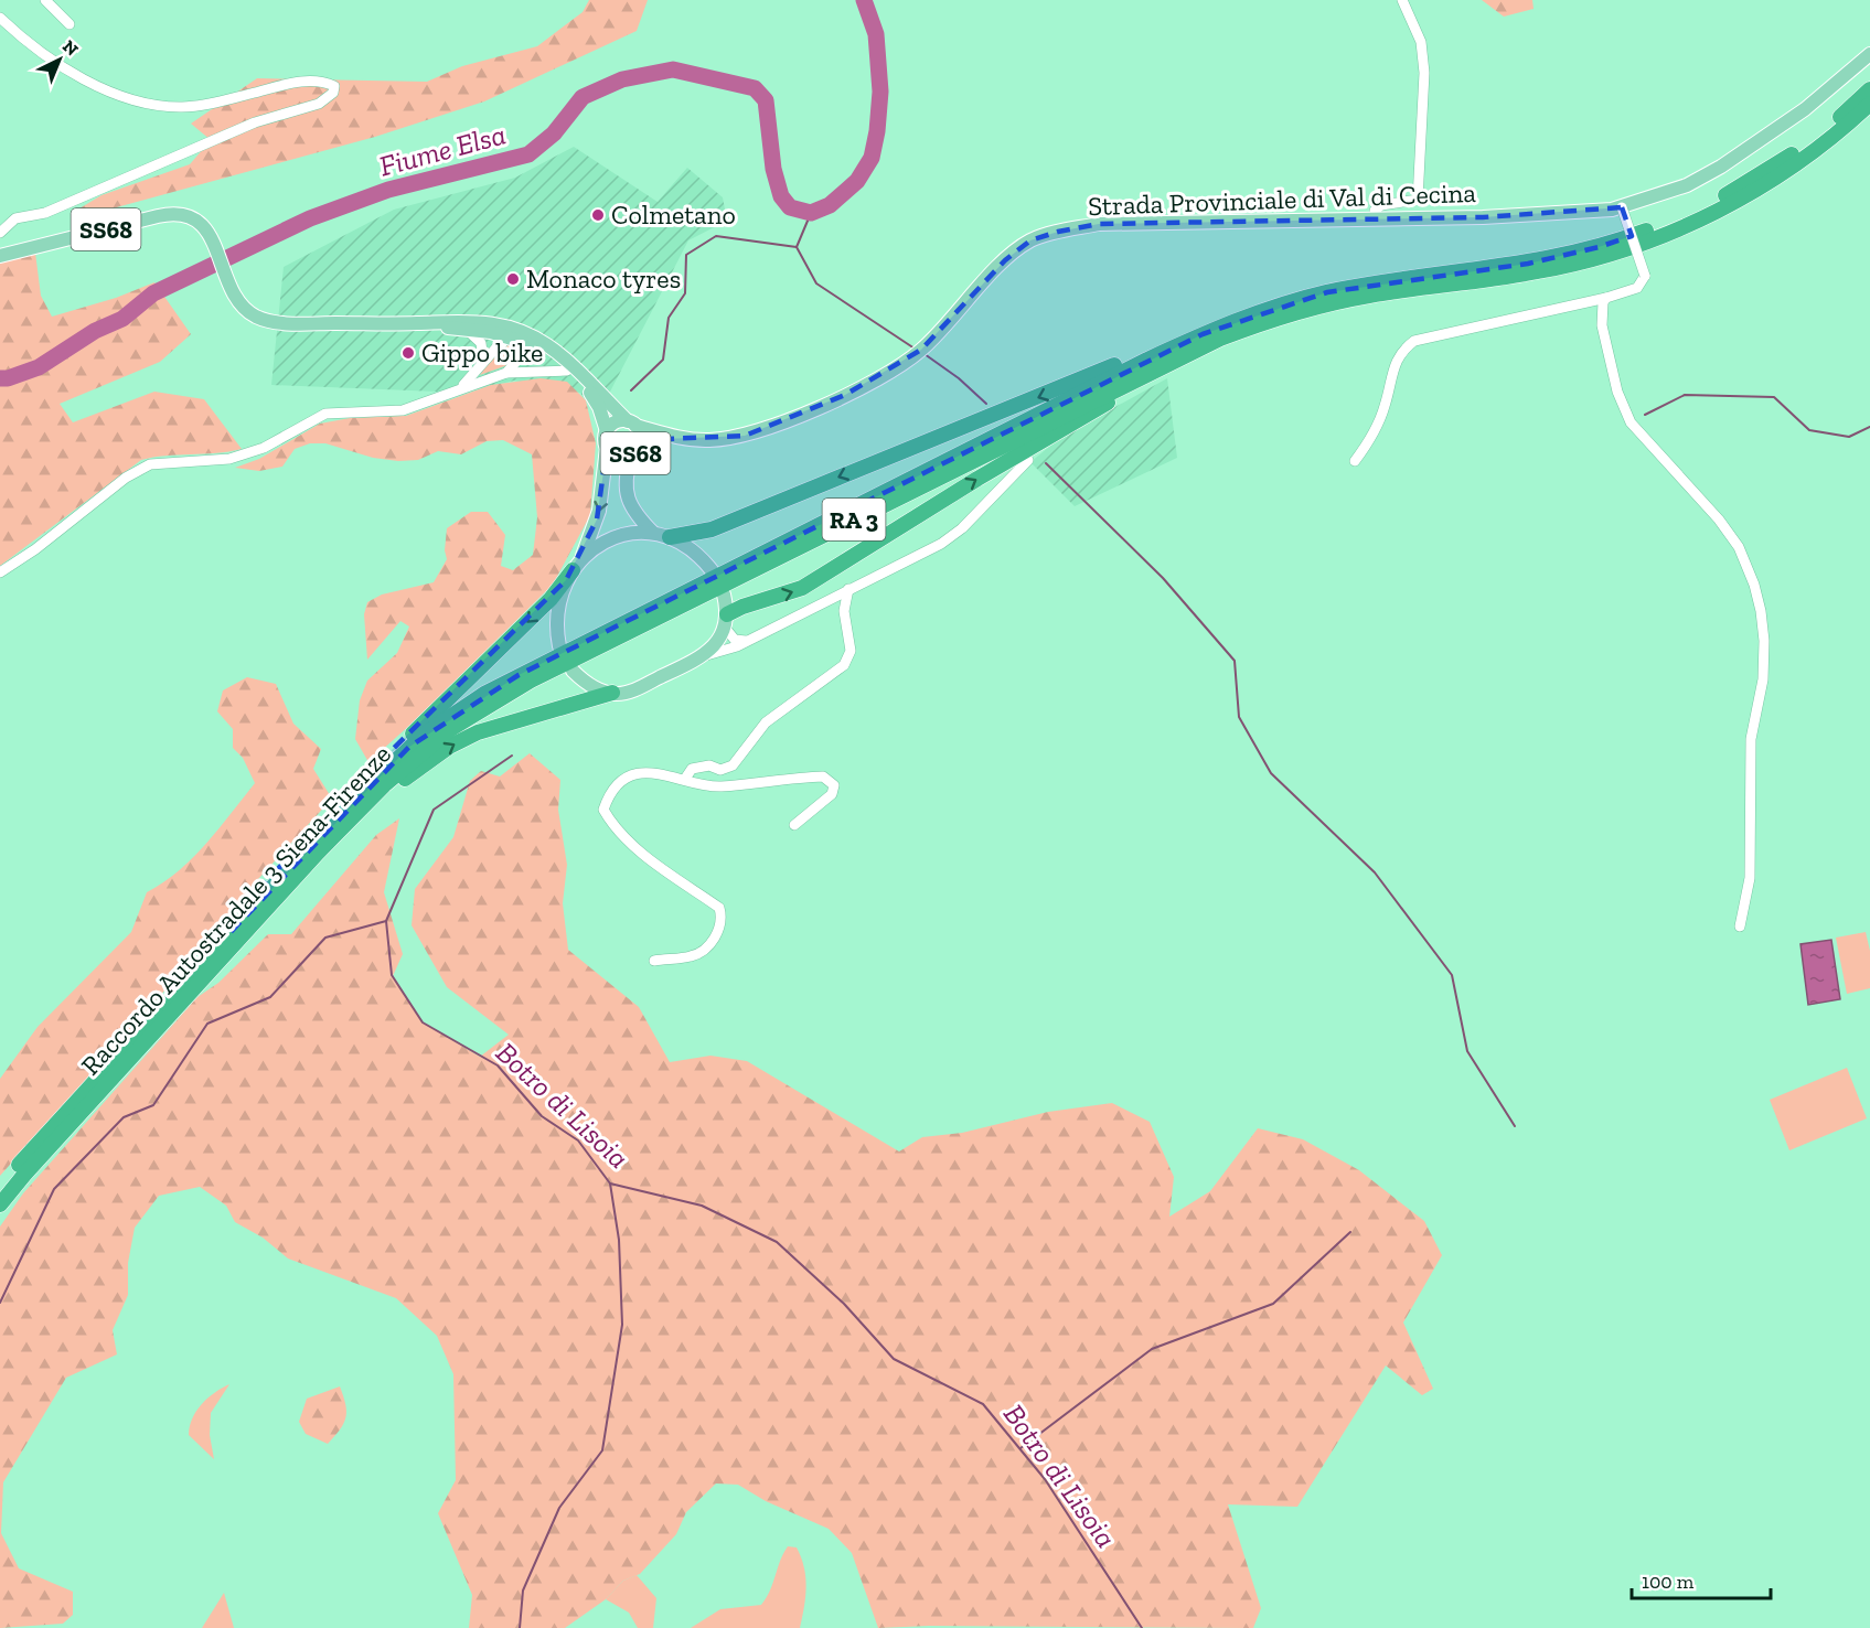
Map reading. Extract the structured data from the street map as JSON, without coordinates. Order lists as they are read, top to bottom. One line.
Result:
{"streets":{"highway":["RA 3","Raccordo Autostradale 3 Siena-Firenze"],"main road":["Strada Provinciale di Val di Cecina","SS68"]},"crossings":[["Strada Provinciale di Val di Cecina","SS68"]],"water":["Fiume Elsa","Botro di Lisoia"],"places":["Colmetano","Monaco tyres","Gippo bike"],"scale_bar":"100 m","north":"top right"}
